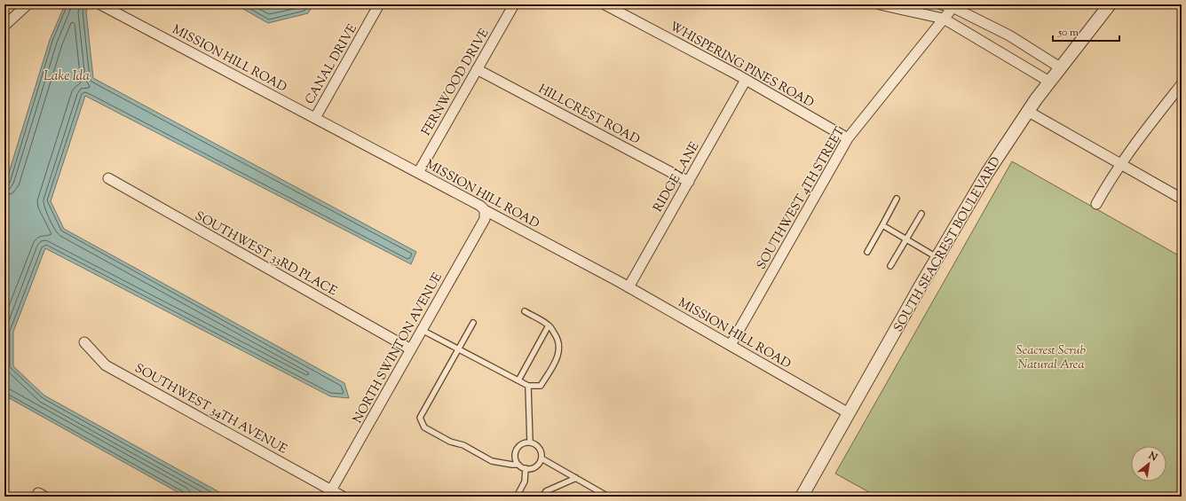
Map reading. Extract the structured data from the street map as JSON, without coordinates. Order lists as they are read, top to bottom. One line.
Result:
{"streets":{"street":["MISSION HILL ROAD","CANAL DRIVE","WHISPERING PINES ROAD","FERNWOOD DRIVE","HILLCREST ROAD","RIDGE LANE","SOUTHWEST 4TH STREET","SOUTH SEACREST BOULEVARD","SOUTHWEST 33RD PLACE","NORTH SWINTON AVENUE","SOUTHWEST 34TH AVENUE"]},"crossings":[["MISSION HILL ROAD","CANAL DRIVE"],["MISSION HILL ROAD","FERNWOOD DRIVE"],["MISSION HILL ROAD","RIDGE LANE"],["MISSION HILL ROAD","SOUTHWEST 4TH STREET"],["MISSION HILL ROAD","SOUTH SEACREST BOULEVARD"],["MISSION HILL ROAD","NORTH SWINTON AVENUE"],["WHISPERING PINES ROAD","RIDGE LANE"],["WHISPERING PINES ROAD","SOUTHWEST 4TH STREET"],["FERNWOOD DRIVE","HILLCREST ROAD"],["HILLCREST ROAD","RIDGE LANE"],["SOUTHWEST 33RD PLACE","NORTH SWINTON AVENUE"],["NORTH SWINTON AVENUE","SOUTHWEST 34TH AVENUE"]],"water":["Lake Ida"],"parks":["Seacrest Scrub Natural Area"],"scale_bar":"50 m","north":"top right"}
